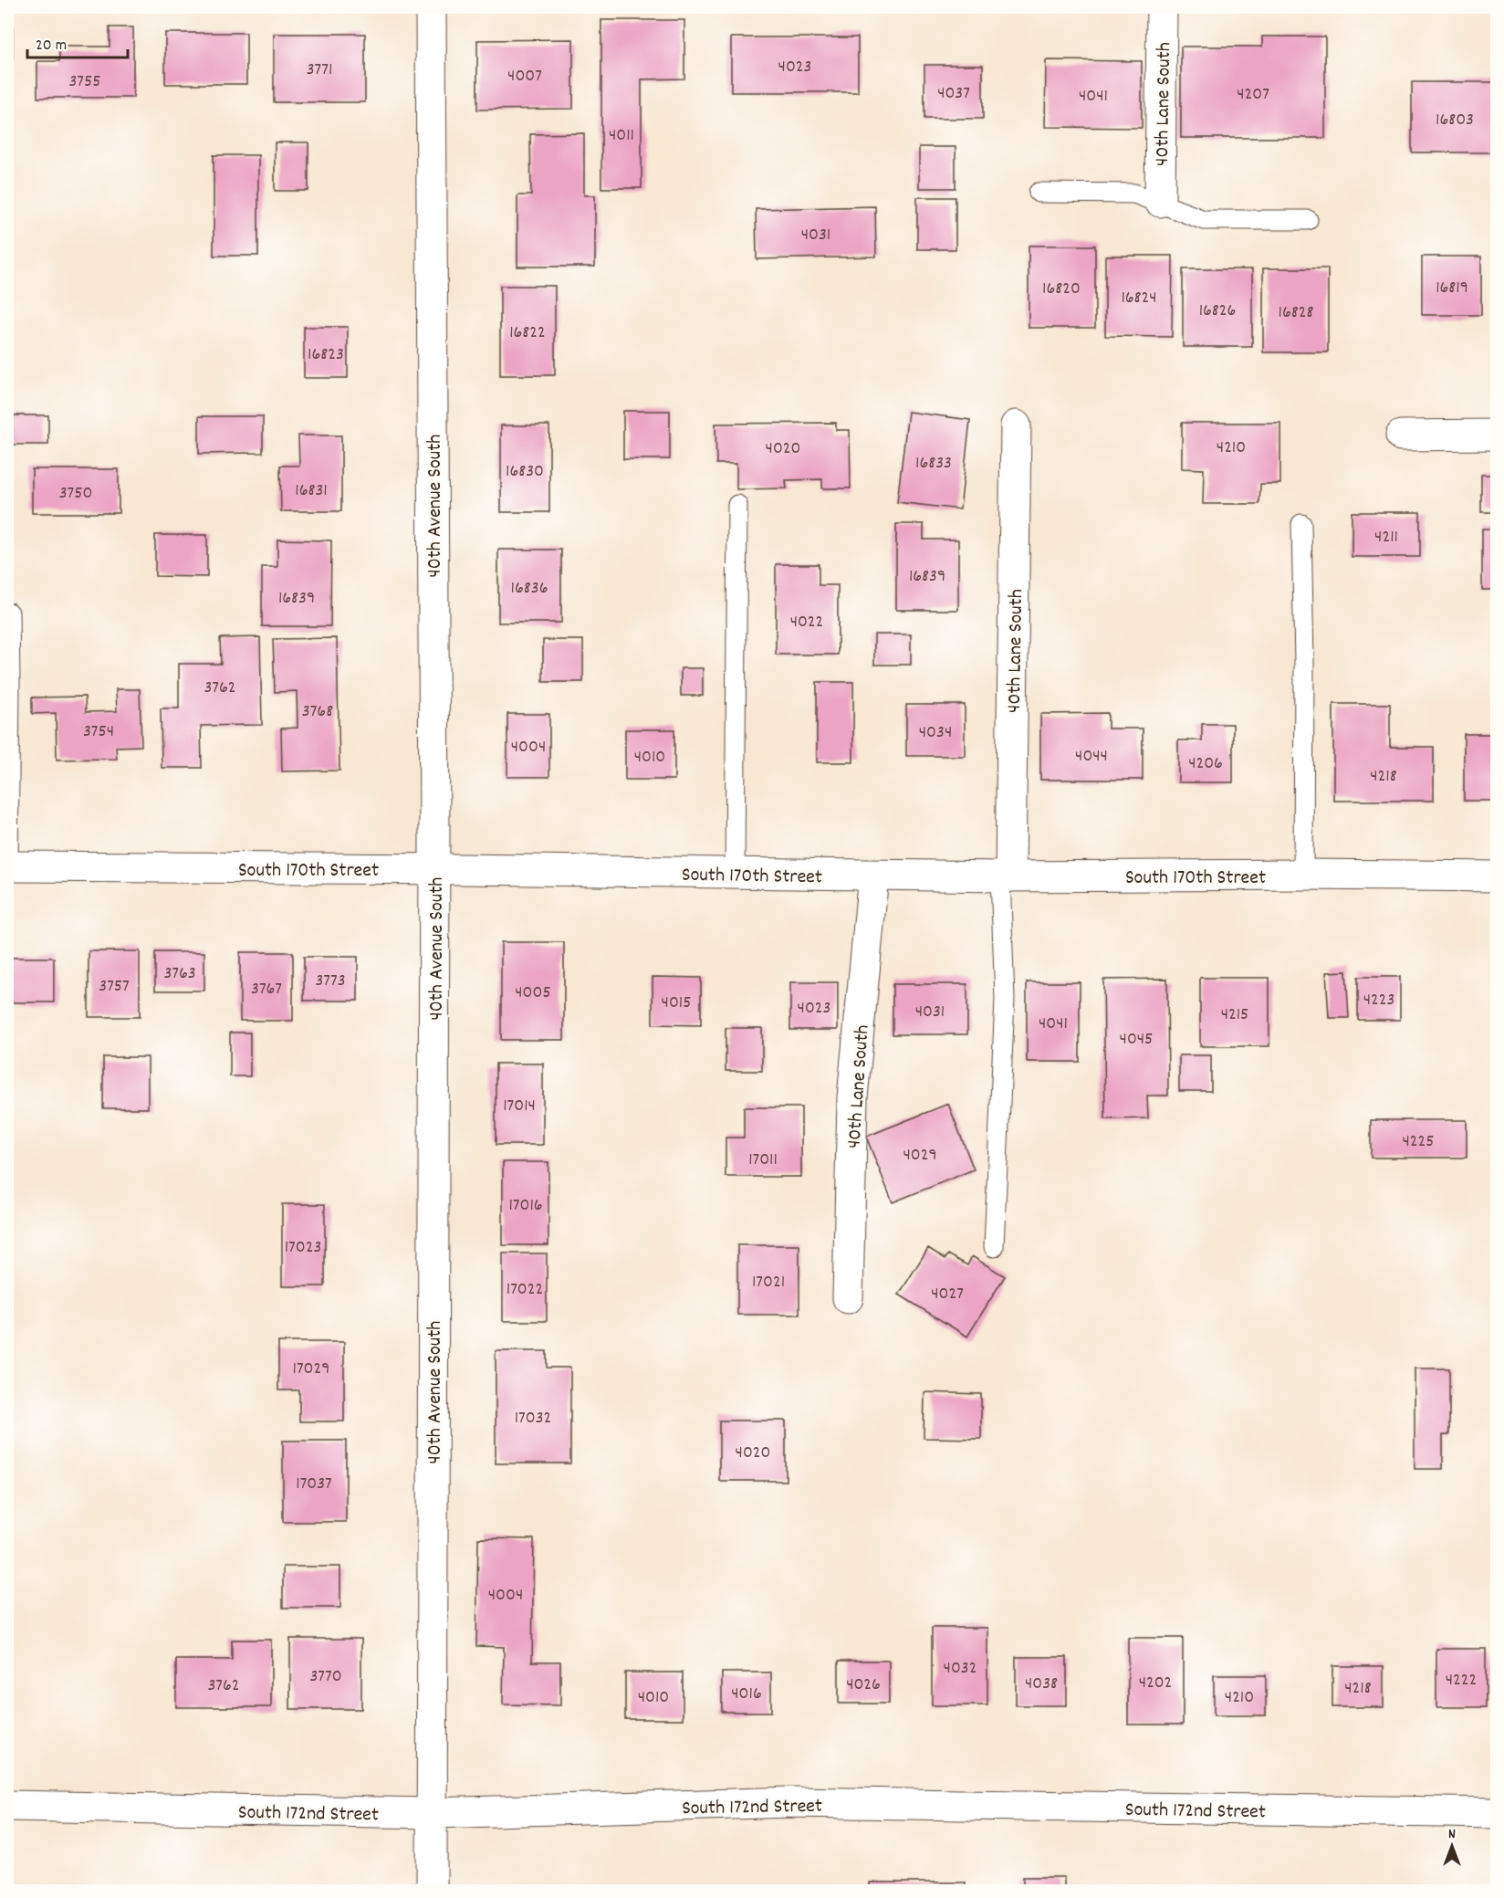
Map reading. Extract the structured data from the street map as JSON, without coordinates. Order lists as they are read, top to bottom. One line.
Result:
{"streets":{"street":["40th Lane South","40th Avenue South","South 170th Street","South 172nd Street"]},"crossings":[["40th Lane South","South 170th Street"],["40th Avenue South","South 170th Street"],["40th Avenue South","South 172nd Street"]],"house_numbers":["4023","3771","4007","3755","4037","4207","4041","16803","4011","4031","16819","16820","16824","16826","16828","16822","16823","4210","4020","16833","16830","16831","3750","4211","16839","16836","16839","4022","3762","3768","3754","4034","4004","4044","4010","4206","4218","3763","3773","3757","3767","4005","4223","4015","4023","4031","4215","4041","4045","17014","4225","4029","17011","17016","17023","17021","17022","4027","17029","17032","4020","17037","4004","4032","3770","4222","4202","4038","4026","3762","4218","4016","4010","4210"],"scale_bar":"20 m","north":"top"}
